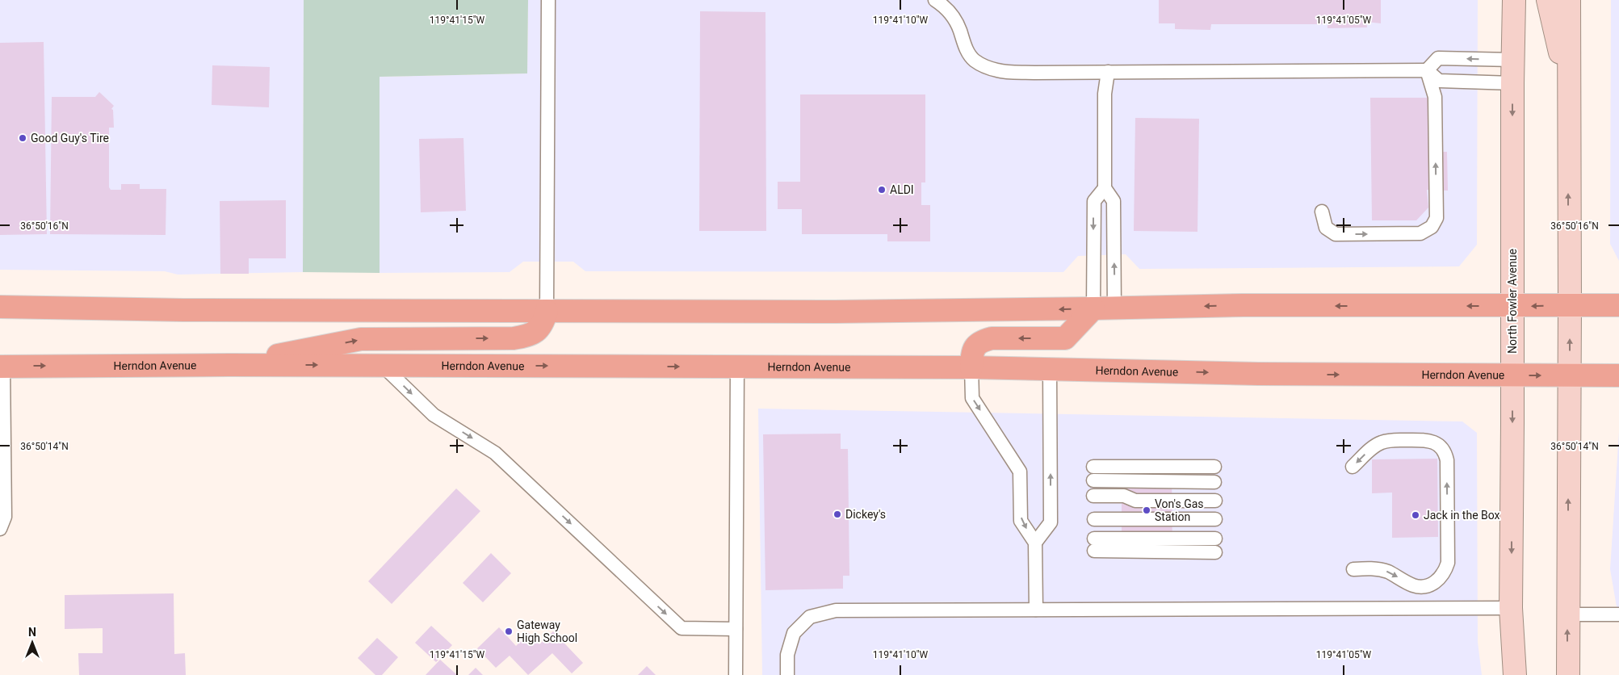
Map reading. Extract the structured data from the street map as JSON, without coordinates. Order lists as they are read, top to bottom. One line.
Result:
{"streets":{"main road":["North Fowler Avenue","Herndon Avenue"]},"crossings":[["North Fowler Avenue","Herndon Avenue"]],"places":["Good Guy's Tire","ALDI","Von's Gas Station","Dickey's","Jack in the Box","Gateway High School"],"north":"top","coordinates":["119°41'15\"W","119°41'10\"W","119°41'05\"W","36°50'16\"N","36°50'14\"N"]}
